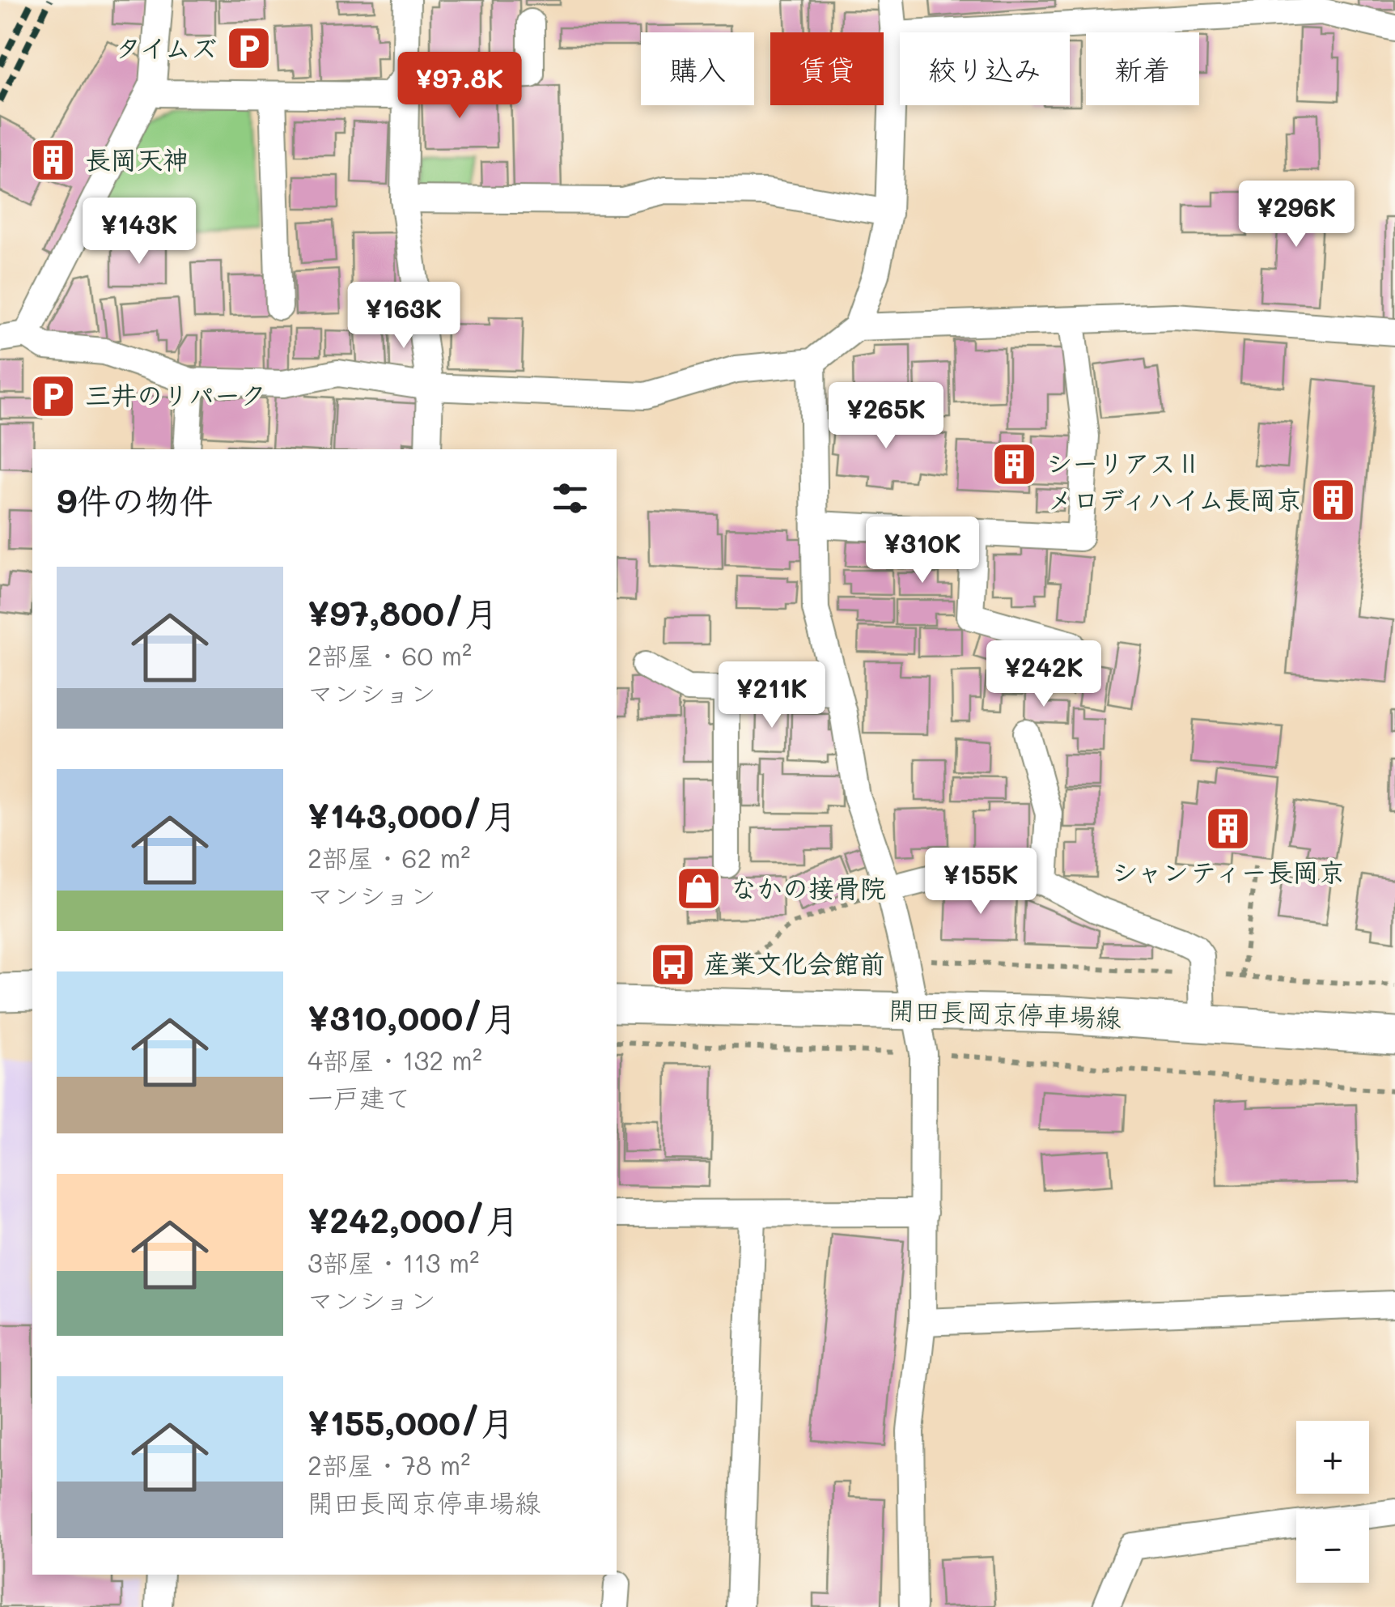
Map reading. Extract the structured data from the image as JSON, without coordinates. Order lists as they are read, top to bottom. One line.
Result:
{"streets":{"main road":["開田長岡京停車場線"]},"places":{"parking":["タイムズ","三井のリパーク"],"building":["長岡天神","シーリアスⅡ","メロディハイム長岡京","シャンティー長岡京"],"shop":["なかの接骨院"],"bus stop":["産業文化会館前"]},"page":{"chip":["購入","賃貸","絞り込み","新着"],"price":["¥97.8K","¥296K","¥143K","¥163K","¥265K","¥310K","¥242K","¥211K","¥155K"],"heading":"9件の物件","list":[{"name":"¥97,800/月","note":"2部屋 · 60 m² · マンション"},{"name":"¥143,000/月","note":"2部屋 · 62 m² · マンション"},{"name":"¥310,000/月","note":"4部屋 · 132 m² · 一戸建て"},{"name":"¥242,000/月","note":"3部屋 · 113 m² · マンション"},{"name":"¥155,000/月","note":"2部屋 · 78 m² · 開田長岡京停車場線"}],"map_buttons":["+","−"]}}
